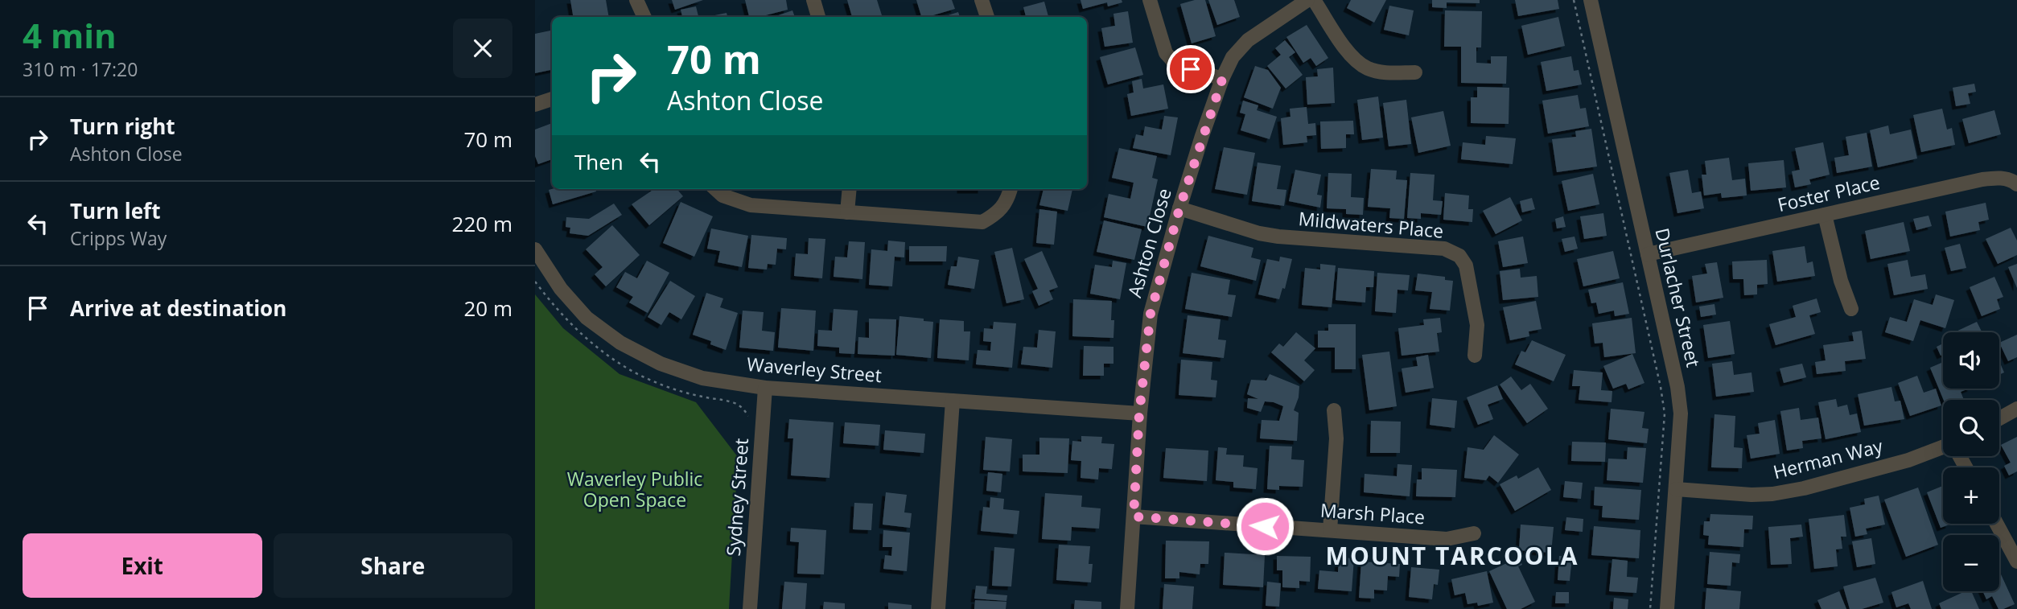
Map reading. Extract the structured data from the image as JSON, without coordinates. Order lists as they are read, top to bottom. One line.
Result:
{"streets":{"street":["Foster Place","Mildwaters Place","Ashton Close","Durlacher Street","Waverley Street","Herman Way","Sydney Street","Marsh Place"]},"crossings":[["Foster Place","Durlacher Street"],["Mildwaters Place","Ashton Close"],["Ashton Close","Waverley Street"],["Ashton Close","Marsh Place"],["Durlacher Street","Herman Way"],["Waverley Street","Sydney Street"]],"districts":["MOUNT TARCOOLA"],"parks":["Waverley Public Open Space"],"page":{"heading":["4 min","310 m · 17:20"],"turn":["70 m","Ashton Close"],"list":[{"name":"Turn right","note":"Ashton Close","value":"70 m"},{"name":"Turn left","note":"Cripps Way","value":"220 m"},{"name":"Arrive at destination","value":"20 m"}],"then":"Then","map_buttons":["+","−"],"buttons":["Exit","Share"]}}
